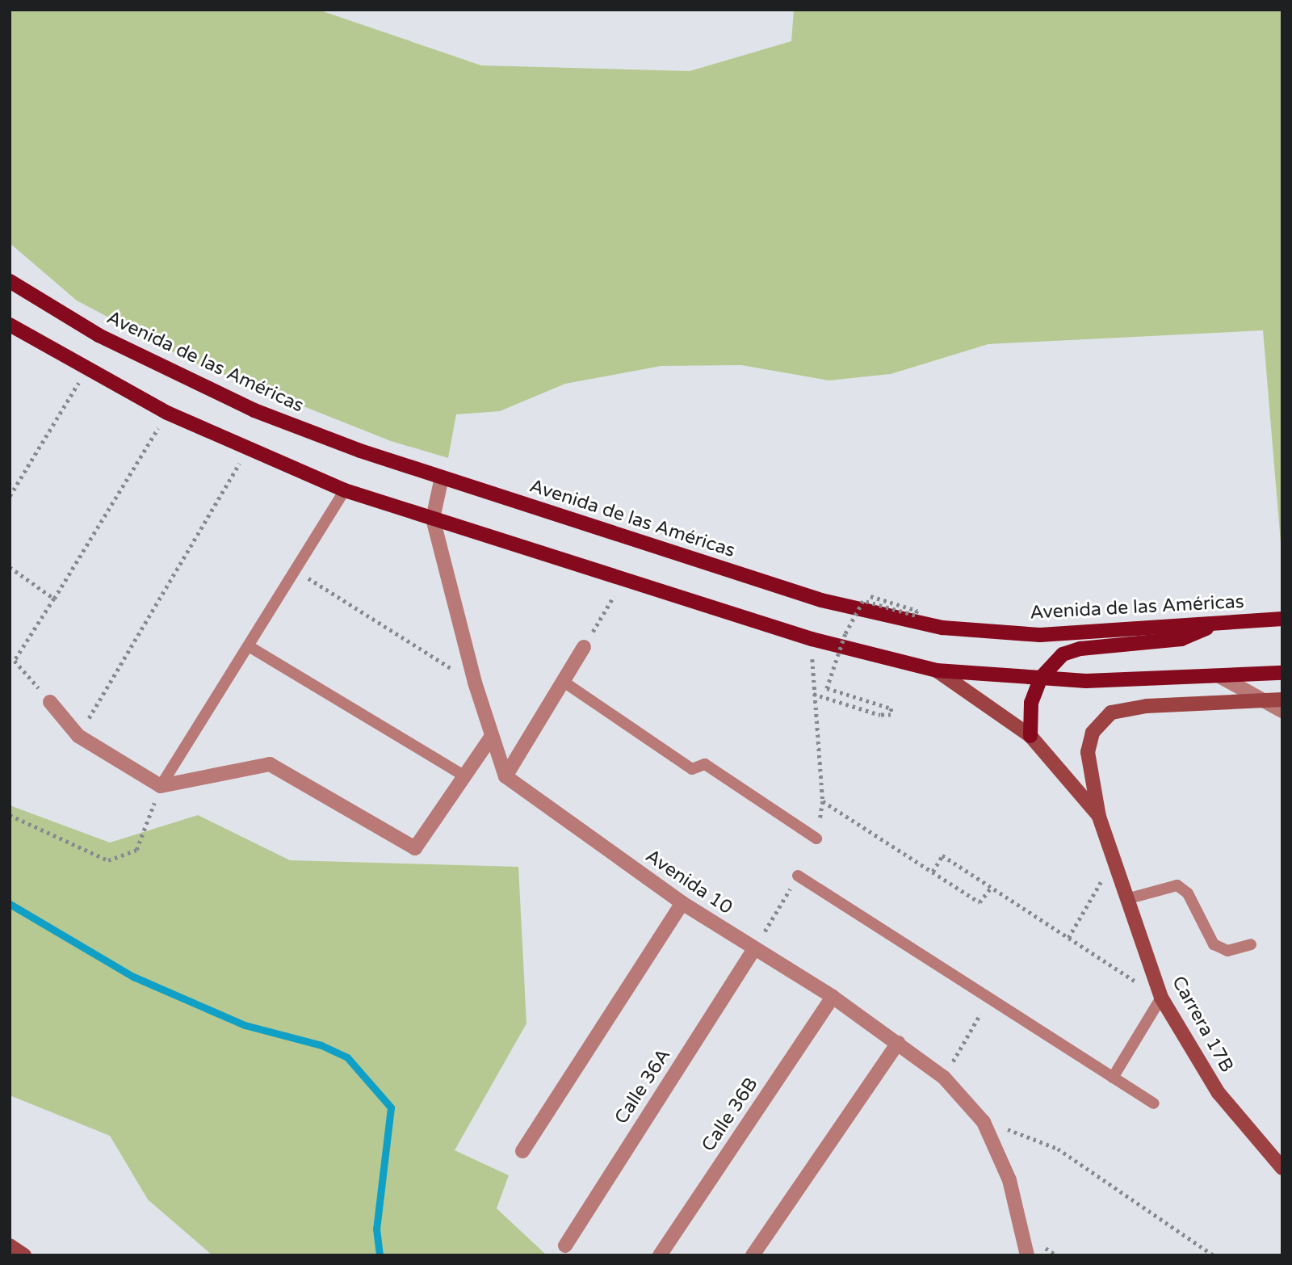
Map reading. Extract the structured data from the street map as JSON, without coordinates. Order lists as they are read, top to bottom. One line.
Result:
{"streets":{"main road":["Avenida de las Américas"],"street":["Avenida 10","Carrera 17B","Calle 36A","Calle 36B"]},"crossings":[["Avenida 10","Calle 36A"],["Avenida 10","Calle 36B"]]}
